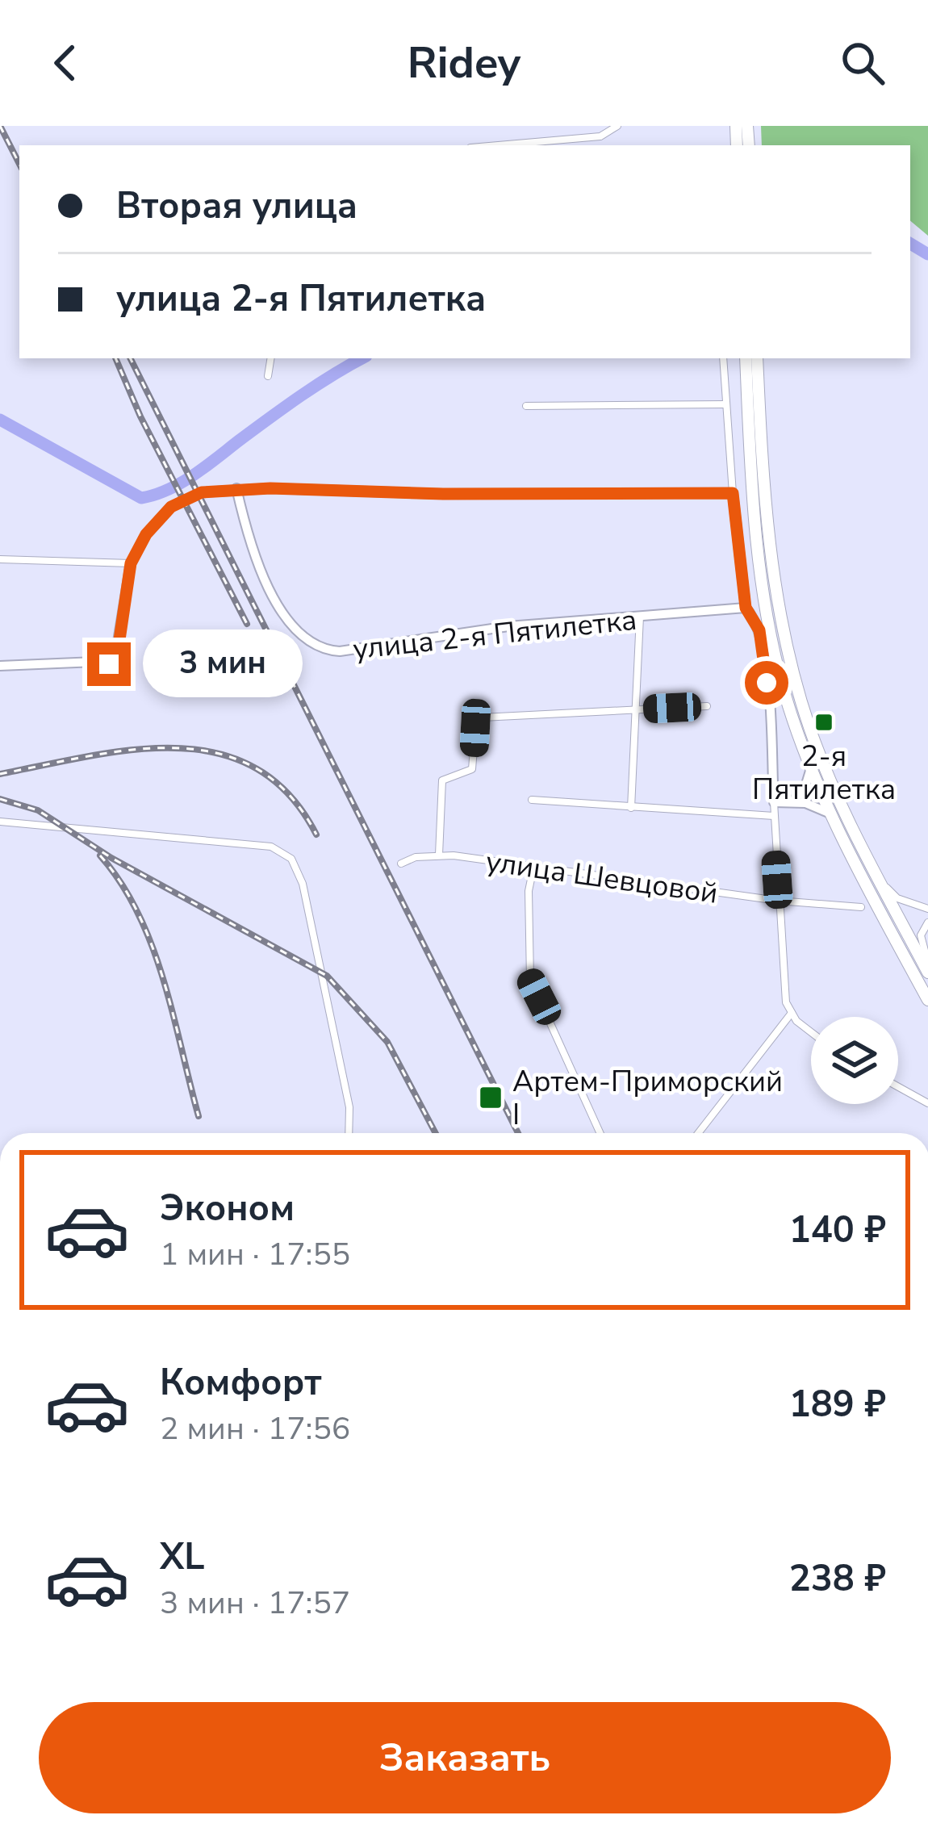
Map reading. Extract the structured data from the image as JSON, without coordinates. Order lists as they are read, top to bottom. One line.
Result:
{"streets":{"main road":["улица 2-я Пятилетка"],"street":["улица Шевцовой"]},"places":{"transit":["2-я Пятилетка","Артем-Приморский I"]},"page":{"header":"Ridey","banner":["Вторая улица","улица 2-я Пятилетка"],"bubble":"3 мин","list":[{"name":"Эконом","note":"1 мин · 17:55","value":"140 ₽"},{"name":"Комфорт","note":"2 мин · 17:56","value":"189 ₽"},{"name":"XL","note":"3 мин · 17:57","value":"238 ₽"}],"buttons":"Заказать"}}
